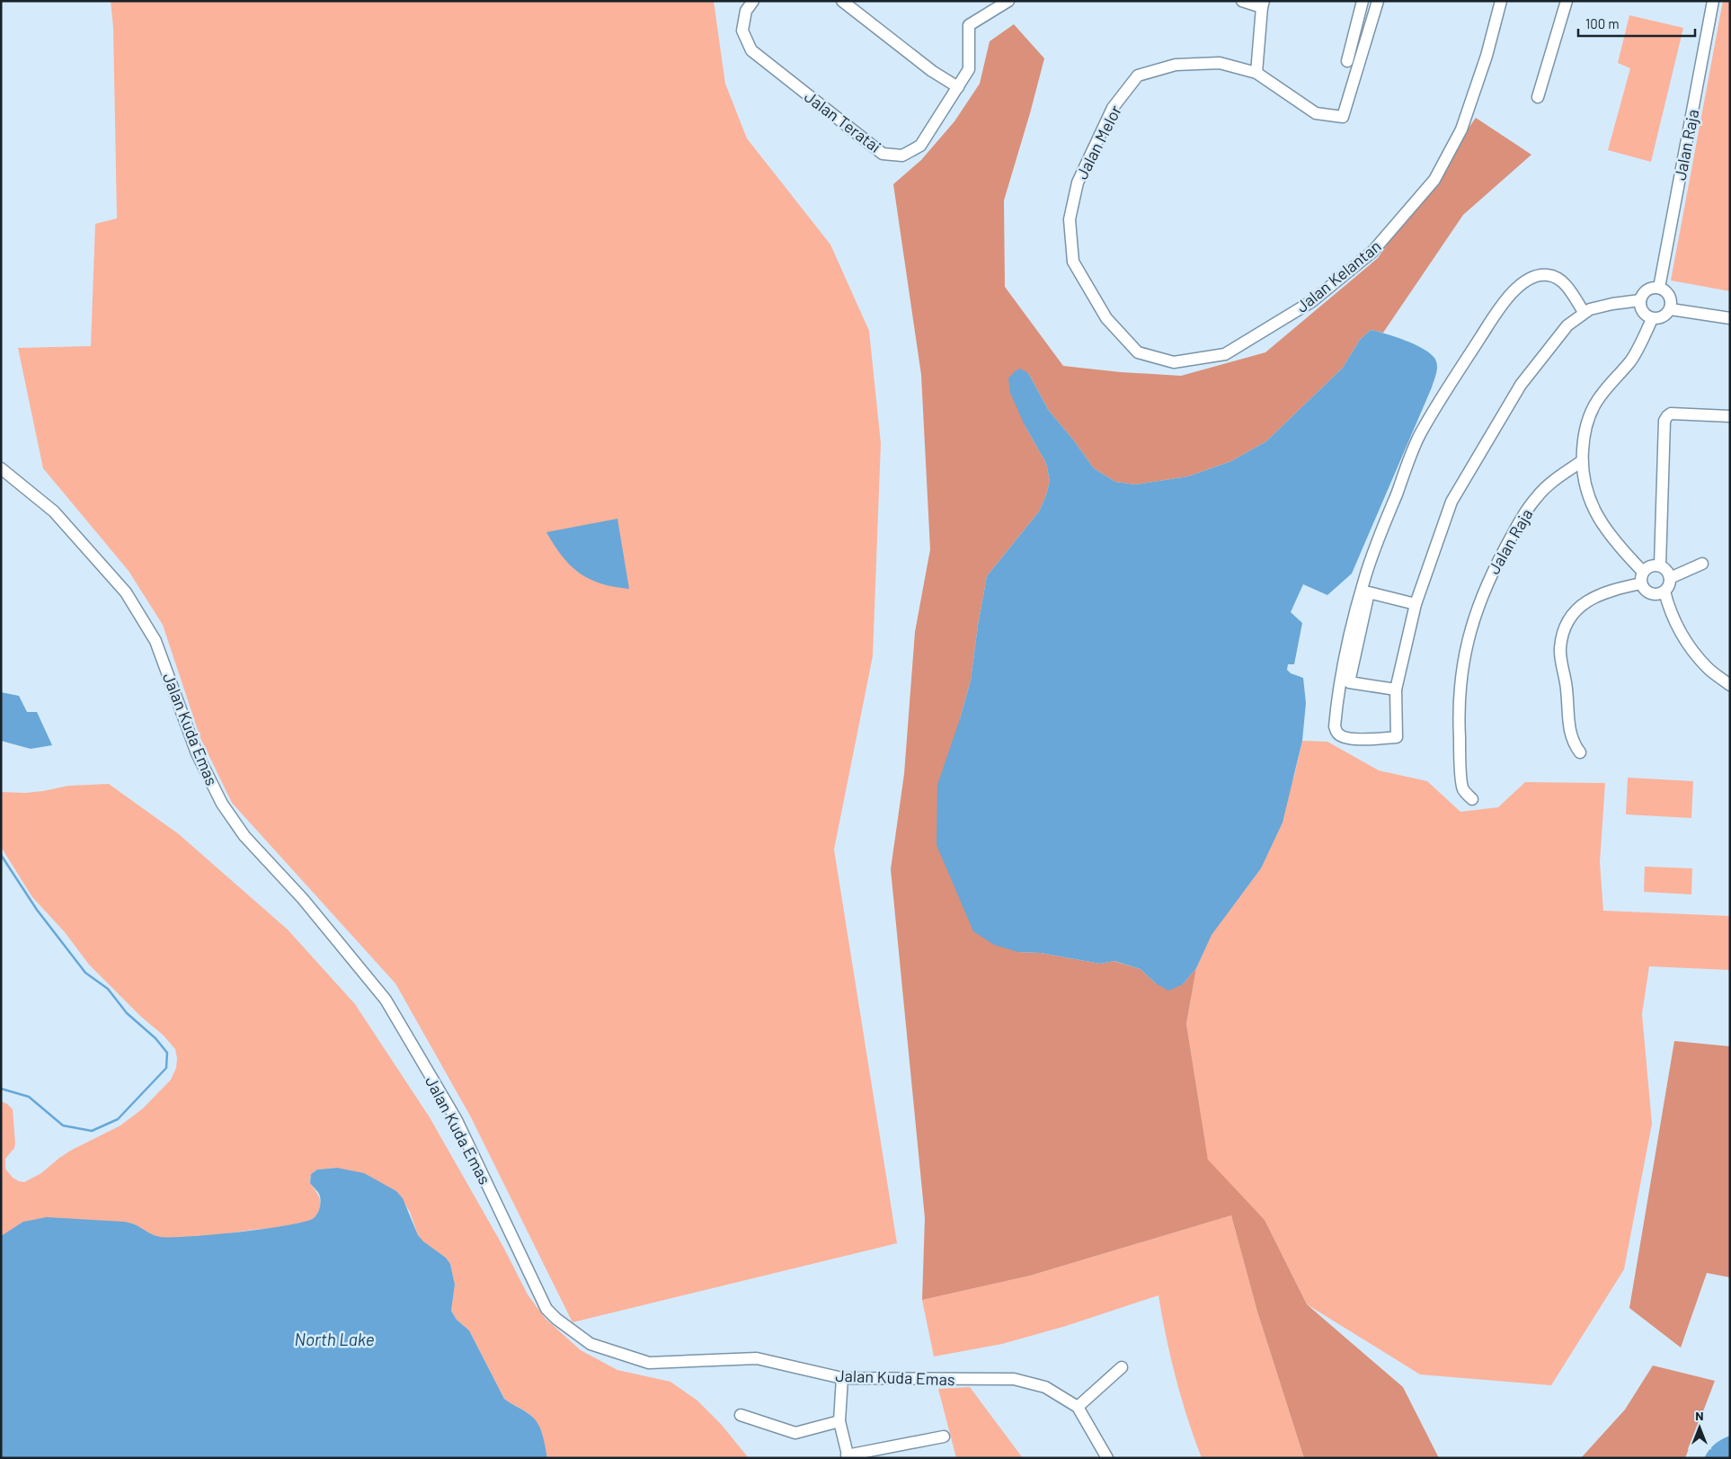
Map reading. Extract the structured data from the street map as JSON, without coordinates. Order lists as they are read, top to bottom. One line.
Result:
{"streets":{"street":["Jalan Teratai","Jalan Melor","Jalan Raja","Jalan Kelantan","Jalan Kuda Emas"]},"crossings":[["Jalan Melor","Jalan Kelantan"]],"water":["North Lake"],"scale_bar":"100 m","north":"top"}
